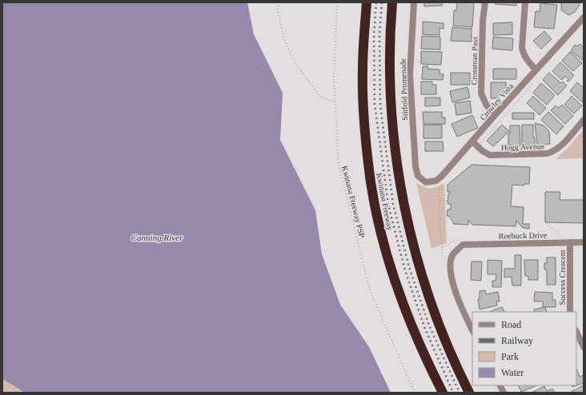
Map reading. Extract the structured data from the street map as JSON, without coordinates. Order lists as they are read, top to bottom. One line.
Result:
{"streets":{"highway":["Kwinana Freeway"],"street":["Crossman Pass","Stitfold Promenade","Crowley Vista","Hogg Avenue","Roebuck Drive","Success Crescent"],"path":["Kwinana Freeway PSP"]},"crossings":[["Crossman Pass","Crowley Vista"],["Stitfold Promenade","Crowley Vista"],["Crowley Vista","Hogg Avenue"],["Roebuck Drive","Success Crescent"]],"water":["Canning River"],"legend":["Road","Railway","Park","Water"]}
